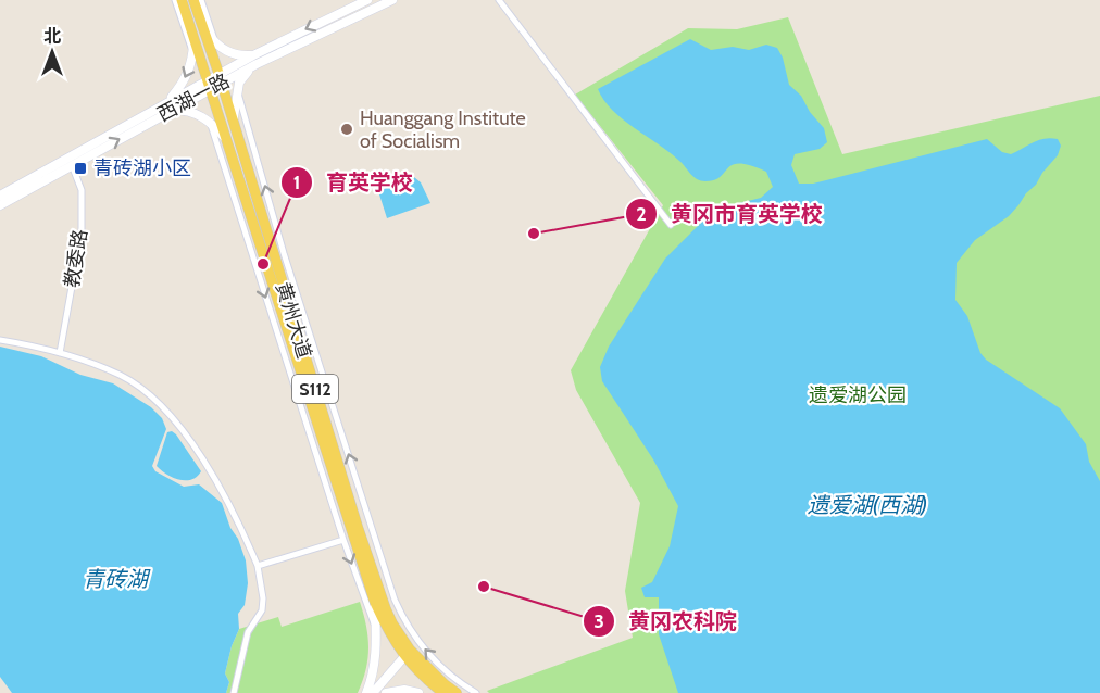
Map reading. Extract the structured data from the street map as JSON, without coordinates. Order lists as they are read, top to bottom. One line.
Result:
{"streets":{"main road":["西湖一路","黄州大道","S112"],"street":["教委路"]},"crossings":[["西湖一路","教委路"],["西湖一路","黄州大道"]],"water":["遗爱湖(西湖)","青砖湖"],"parks":["遗爱湖公园"],"places":{"other":["Huanggang Institute of Socialism","黄冈市育英学校","育英学校","黄冈农科院"],"transit":["青砖湖小区"]},"north":"top"}
